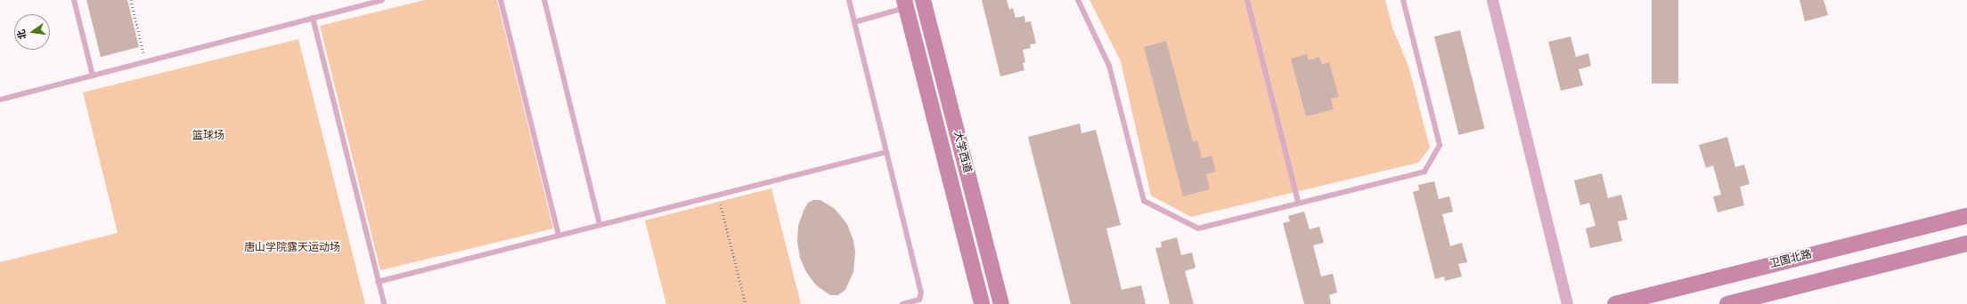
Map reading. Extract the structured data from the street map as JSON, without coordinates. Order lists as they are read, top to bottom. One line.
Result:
{"streets":{"main road":["大学西道","卫国北路"]},"parks":["篮球场","唐山学院露天运动场"],"north":"left"}
